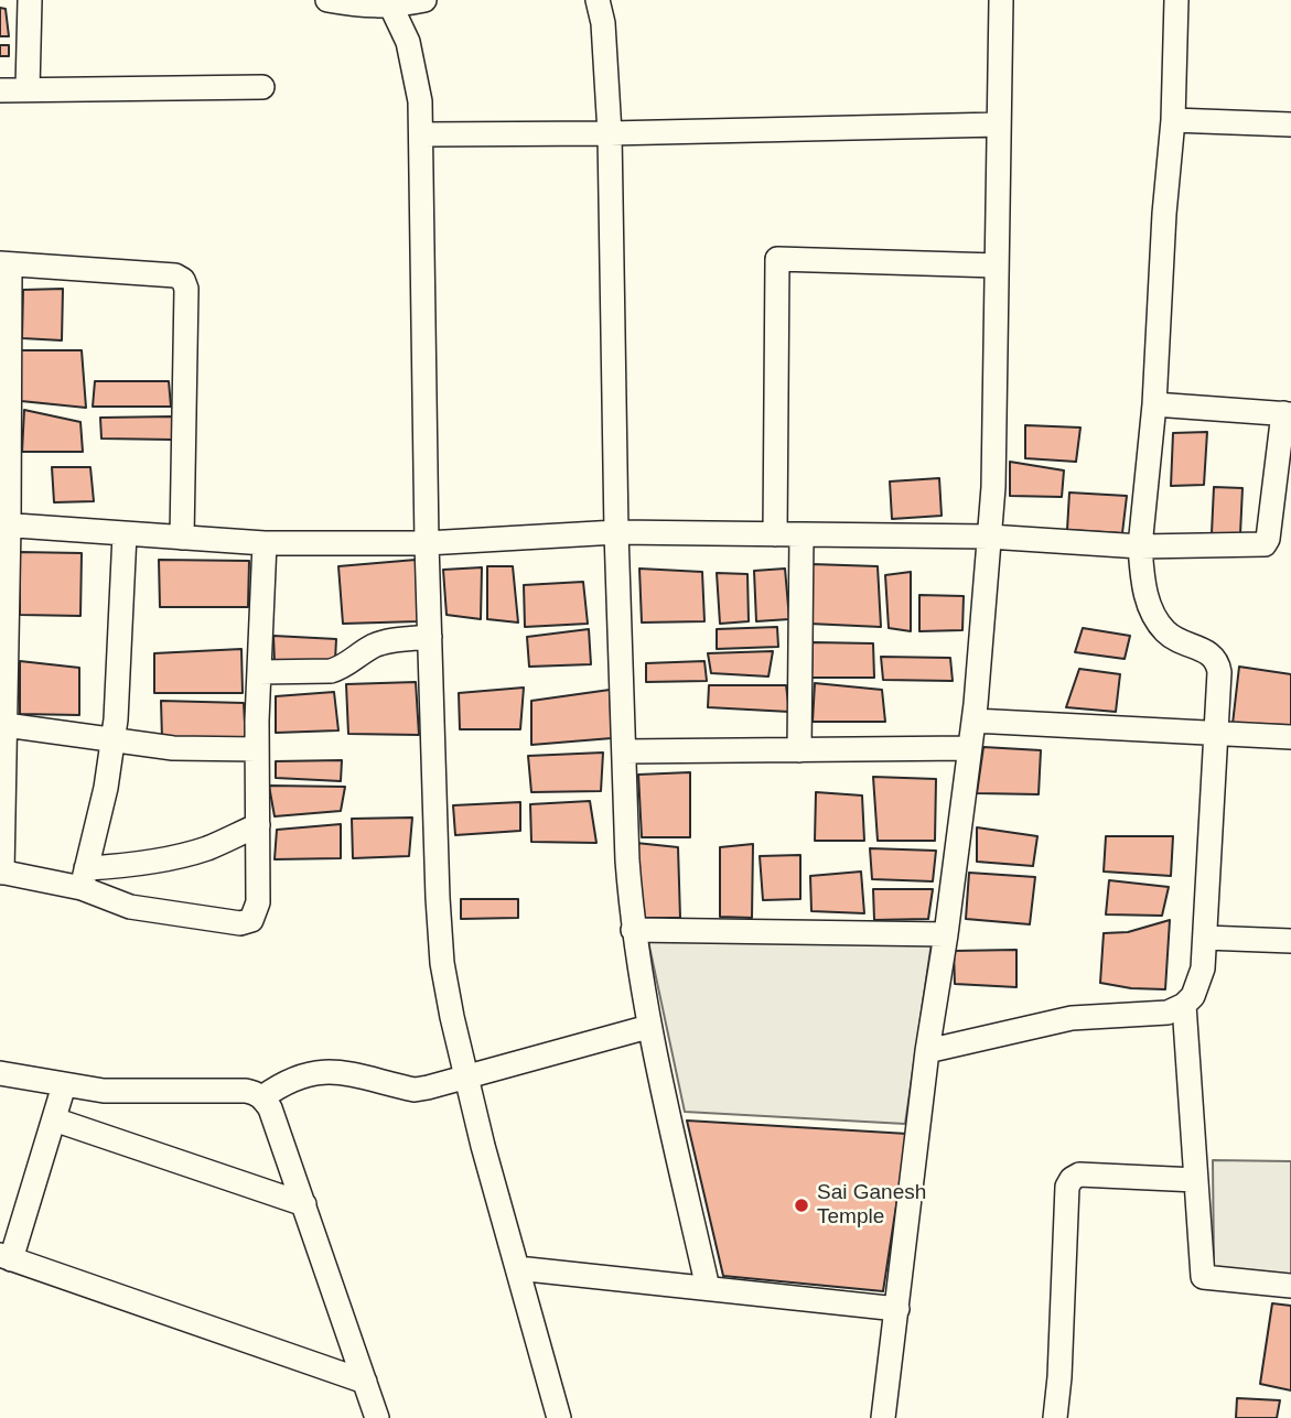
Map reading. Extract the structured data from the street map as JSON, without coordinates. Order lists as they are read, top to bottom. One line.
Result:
{"places":["Sai Ganesh Temple"]}
